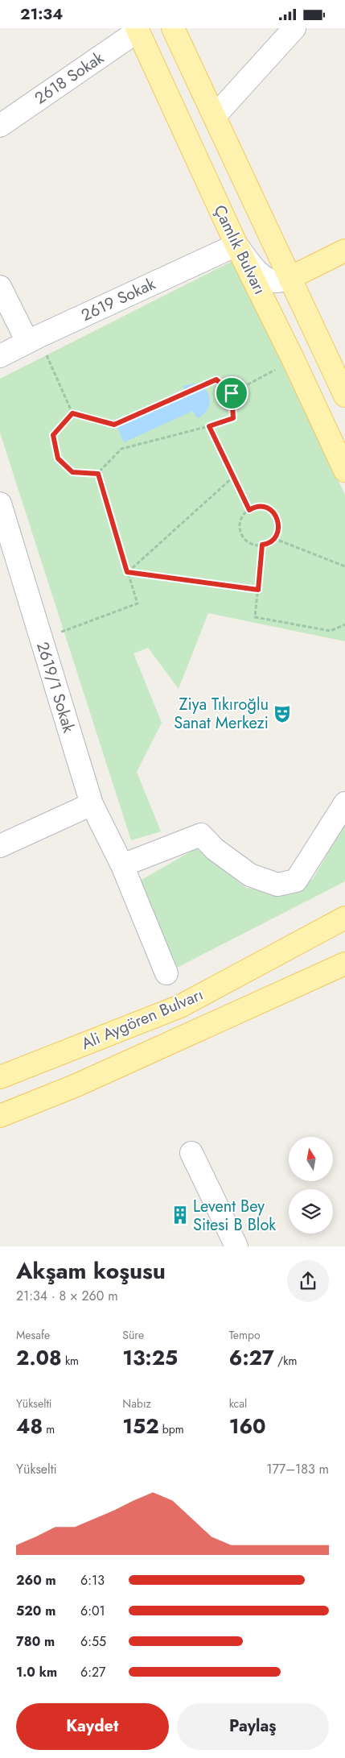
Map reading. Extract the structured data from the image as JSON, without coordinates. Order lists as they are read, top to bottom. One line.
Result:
{"streets":{"main road":["Çamlık Bulvarı","Ali Aygören Bulvarı"],"street":["2618 Sokak","2619 Sokak","2619/1 Sokak"]},"crossings":[["2618 Sokak","Çamlık Bulvarı"],["Çamlık Bulvarı","2619 Sokak"]],"places":{"theatre":["Ziya Tıkıroğlu Sanat Merkezi"],"building":["Levent Bey Sitesi B Blok"]},"north":"top","page":{"status":"21:34","heading":["Akşam koşusu","21:34 · 8 × 260 m"],"stats":[["Mesafe","2.08 km"],["Süre","13:25"],["Tempo","6:27 /km"],["Yükselti","48 m"],["Nabız","152 bpm"],["kcal","160"]],"chart":["Yükselti","177–183 m"],"list":[{"name":"260 m","note":"6:13"},{"name":"520 m","note":"6:01"},{"name":"780 m","note":"6:55"},{"name":"1.0 km","note":"6:27"}],"buttons":["Kaydet","Paylaş"]}}
